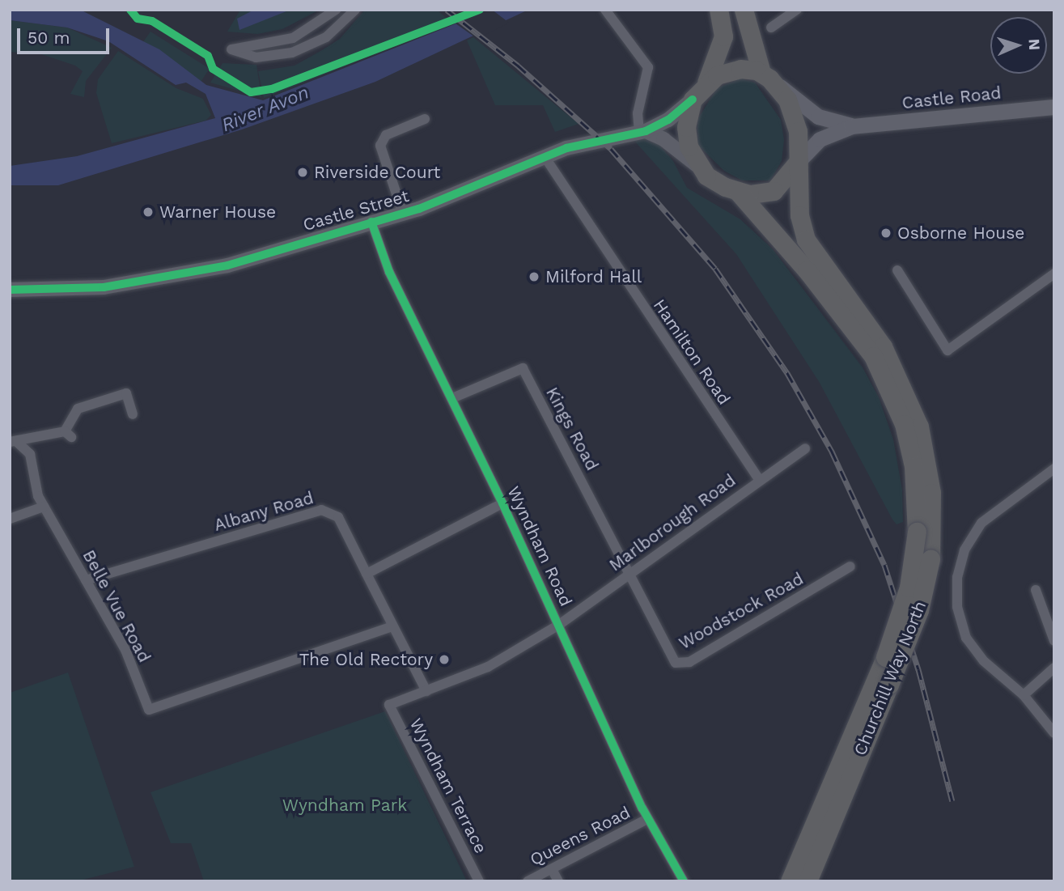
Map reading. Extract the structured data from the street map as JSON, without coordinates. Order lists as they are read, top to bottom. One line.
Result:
{"streets":{"highway":["Churchill Way North"],"main road":["Castle Road"],"street":["Castle Street","Hamilton Road","Kings Road","Albany Road","Marlborough Road","Wyndham Road","Belle Vue Road","Woodstock Road","Wyndham Terrace","Queens Road"]},"crossings":[["Castle Street","Hamilton Road"],["Castle Street","Wyndham Road"],["Castle Street","Churchill Way North"],["Hamilton Road","Marlborough Road"],["Kings Road","Marlborough Road"],["Kings Road","Wyndham Road"],["Kings Road","Woodstock Road"],["Albany Road","Belle Vue Road"],["Marlborough Road","Wyndham Road"],["Marlborough Road","Woodstock Road"],["Marlborough Road","Wyndham Terrace"],["Wyndham Road","Queens Road"]],"water":["River Avon"],"parks":["Wyndham Park"],"places":["Riverside Court","Warner House","Osborne House","Milford Hall","The Old Rectory"],"scale_bar":"50 m","north":"right"}
